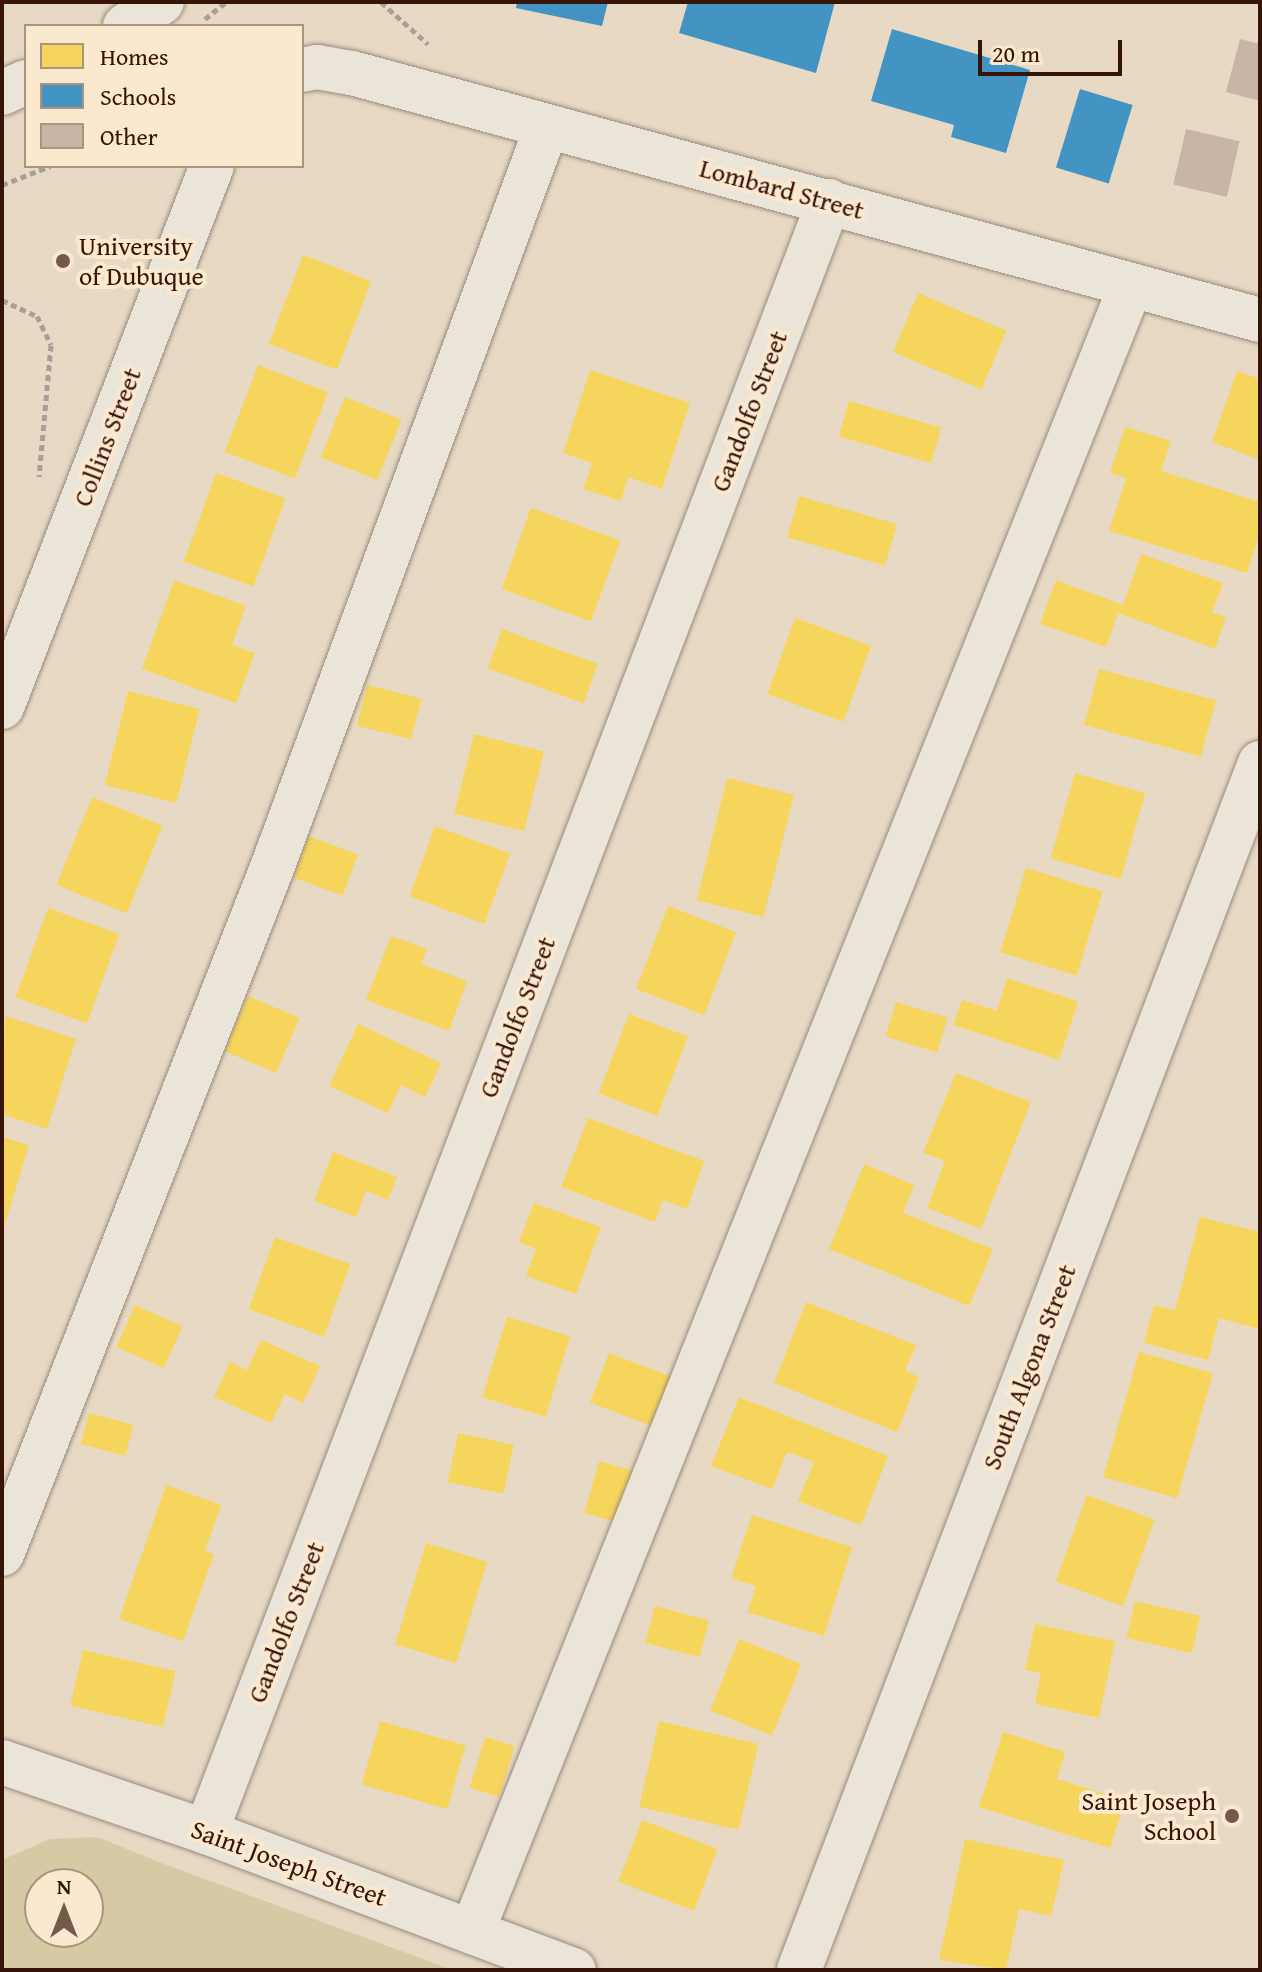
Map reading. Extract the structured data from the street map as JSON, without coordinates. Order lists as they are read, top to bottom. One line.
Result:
{"streets":{"street":["Lombard Street","Gandolfo Street","Collins Street","South Algona Street","Saint Joseph Street"]},"crossings":[["Lombard Street","Gandolfo Street"],["Gandolfo Street","Saint Joseph Street"]],"places":["University of Dubuque","Saint Joseph School"],"legend":["Homes","Schools","Other"],"scale_bar":"20 m","north":"top"}
